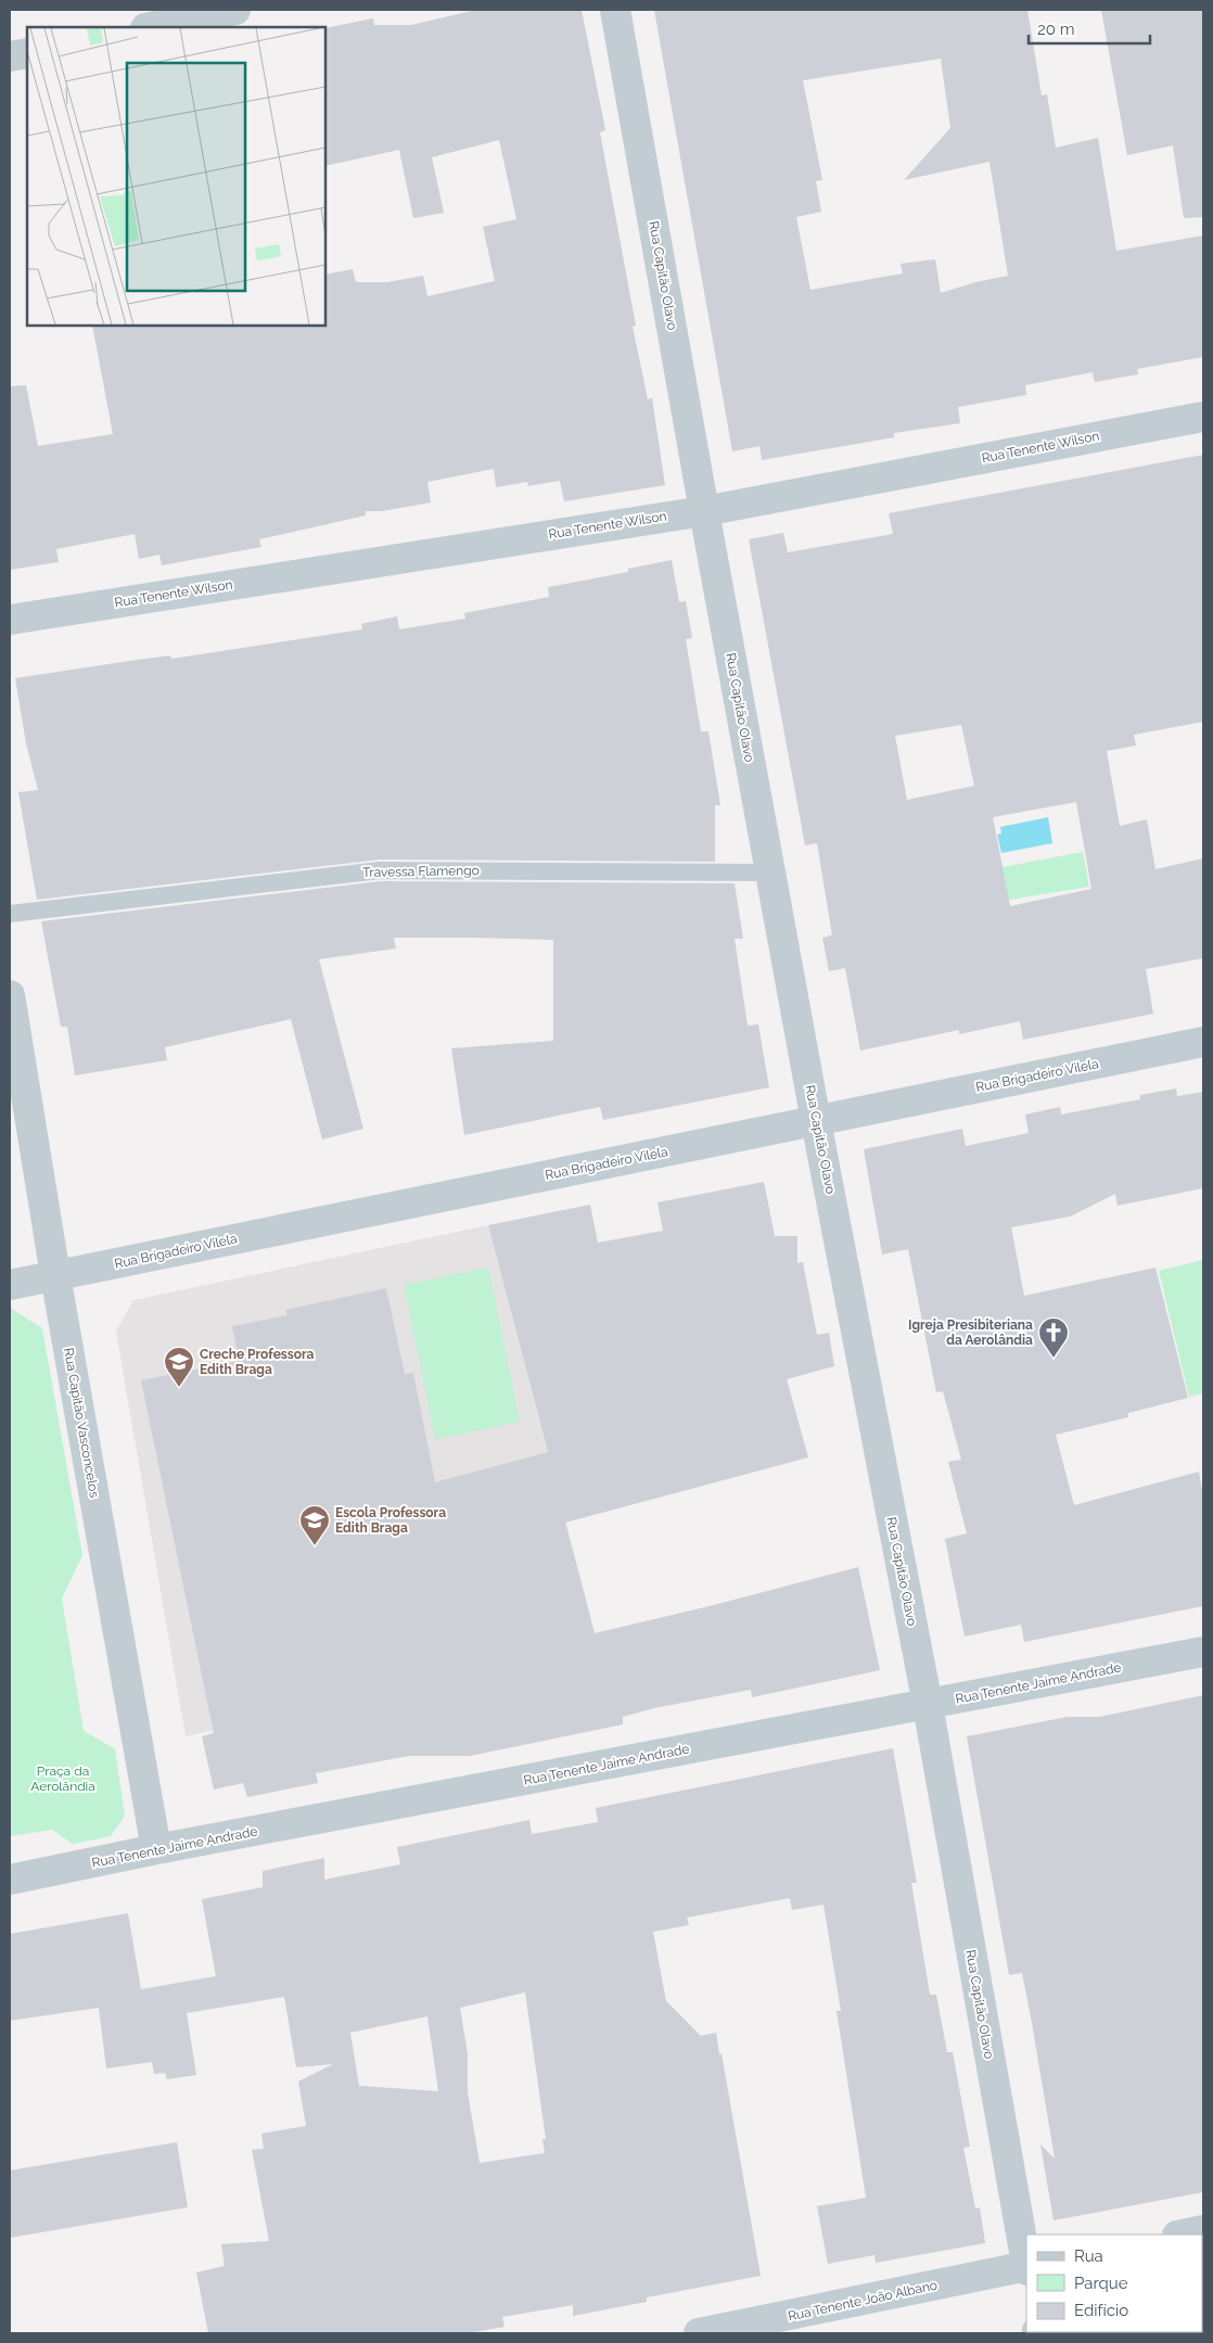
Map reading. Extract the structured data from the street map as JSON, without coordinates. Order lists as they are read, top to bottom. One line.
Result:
{"streets":{"street":["Rua Capitão Olavo","Rua Tenente Wilson","Rua Brigadeiro Vilela","Rua Capitão Vasconcelos","Rua Tenente Jaime Andrade","Rua Tenente João Albano"],"lane":["Travessa Flamengo"]},"crossings":[["Rua Capitão Olavo","Rua Tenente Wilson"],["Rua Capitão Olavo","Travessa Flamengo"],["Rua Capitão Olavo","Rua Brigadeiro Vilela"],["Rua Capitão Olavo","Rua Tenente Jaime Andrade"],["Rua Capitão Olavo","Rua Tenente João Albano"],["Rua Brigadeiro Vilela","Rua Capitão Vasconcelos"],["Rua Capitão Vasconcelos","Rua Tenente Jaime Andrade"]],"parks":["Praça da Aerolândia"],"places":{"church":["Igreja Presibiteriana da Aerolândia"],"school or university":["Creche Professora Edith Braga","Escola Professora Edith Braga"]},"legend":["Rua","Parque","Edifício"],"scale_bar":"20 m"}
